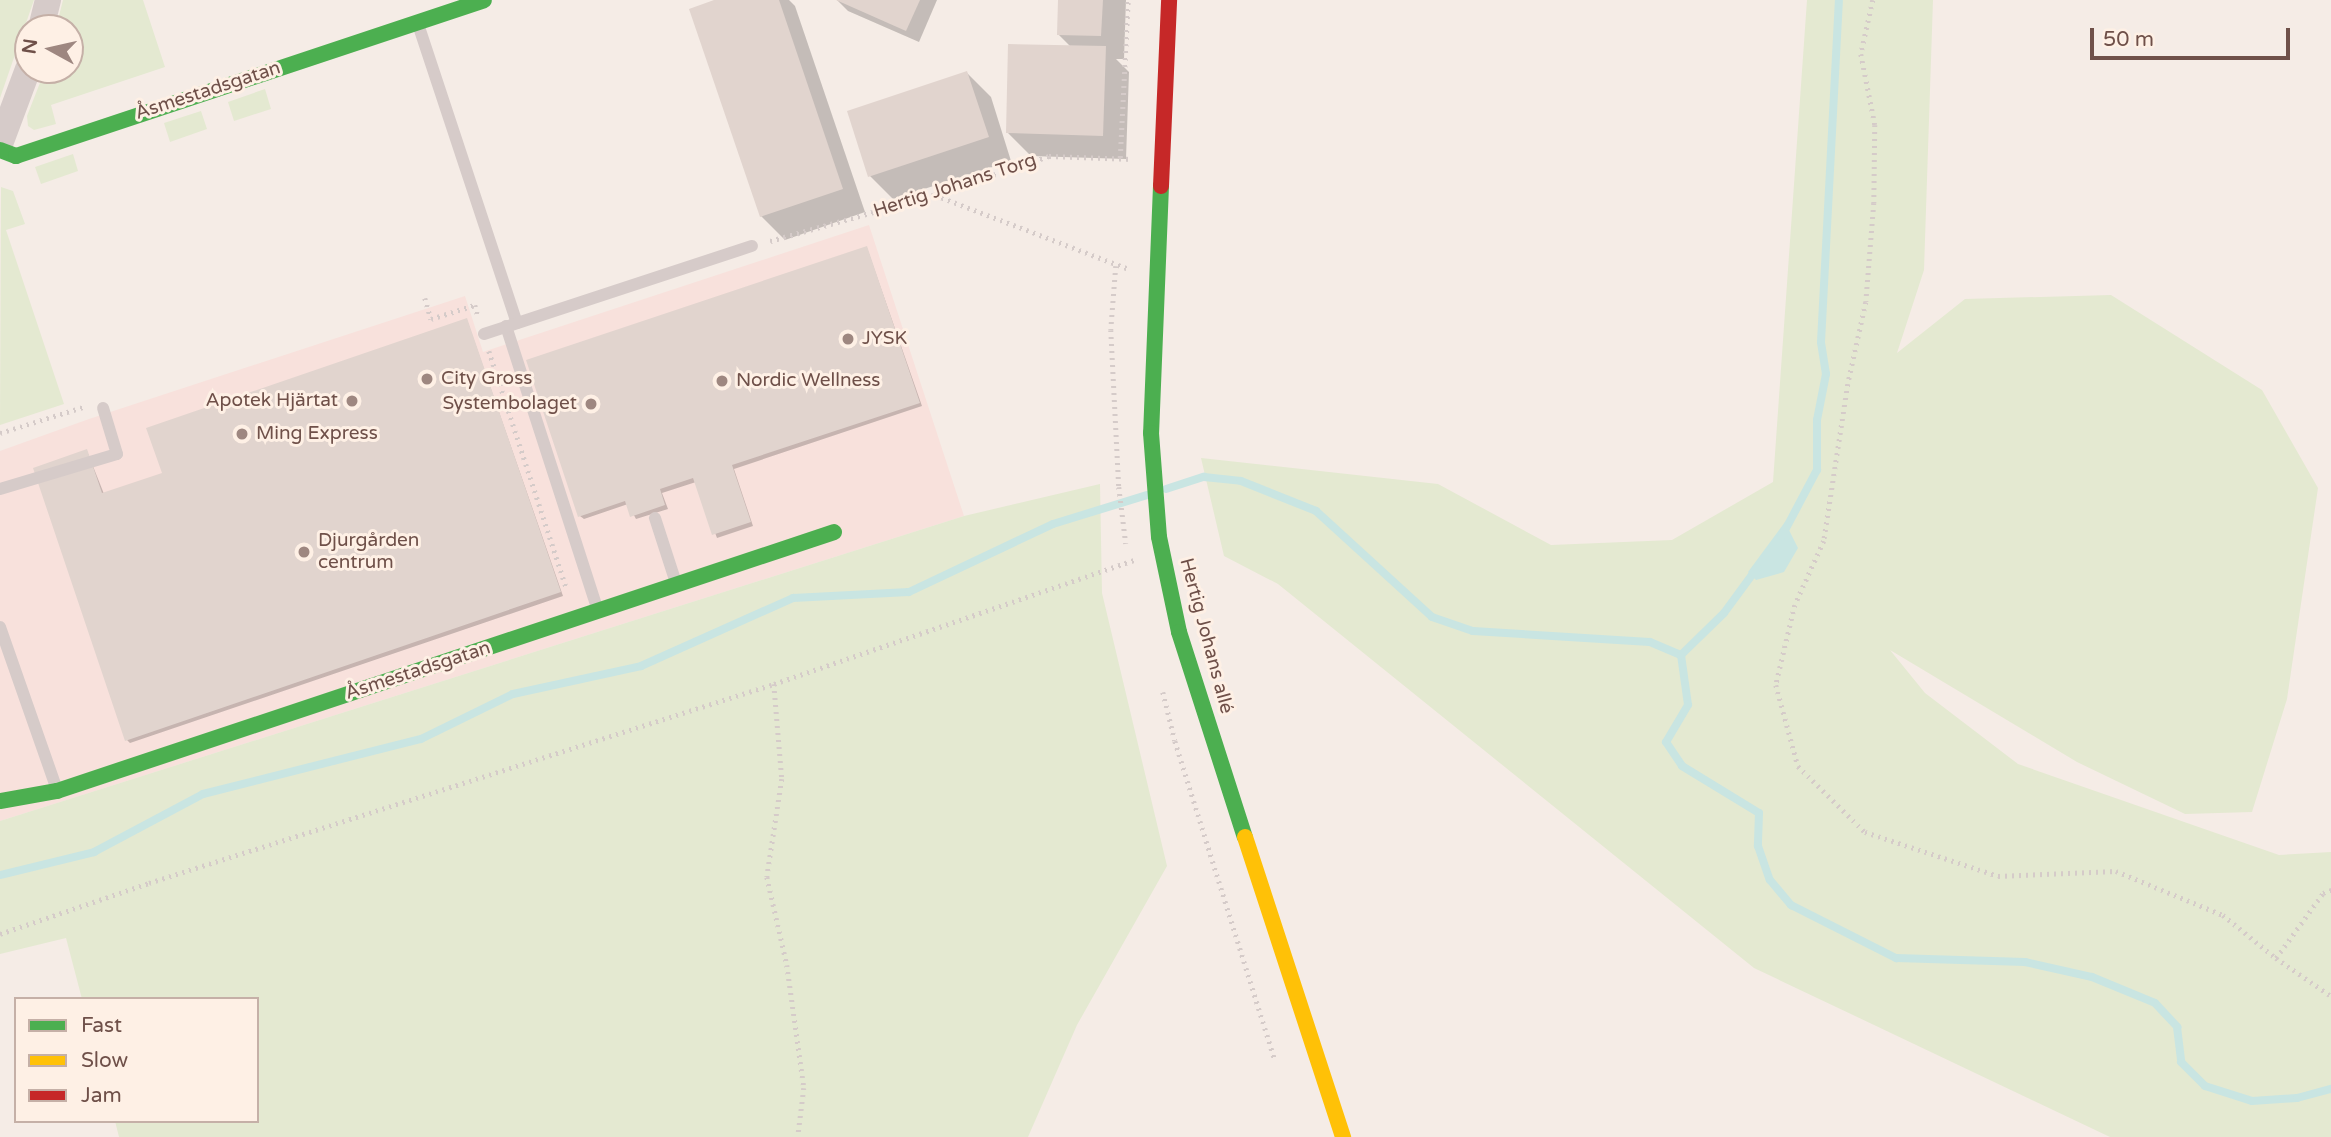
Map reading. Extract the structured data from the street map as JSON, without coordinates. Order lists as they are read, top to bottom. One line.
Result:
{"streets":{"street":["Åsmestadsgatan","Hertig Johans allé"],"path":["Hertig Johans Torg"]},"crossings":[["Hertig Johans Torg","Hertig Johans allé"]],"places":["JYSK","City Gross","Nordic Wellness","Apotek Hjärtat","Systembolaget","Ming Express","Djurgården centrum"],"legend":["Fast","Slow","Jam"],"scale_bar":"50 m","north":"left"}
